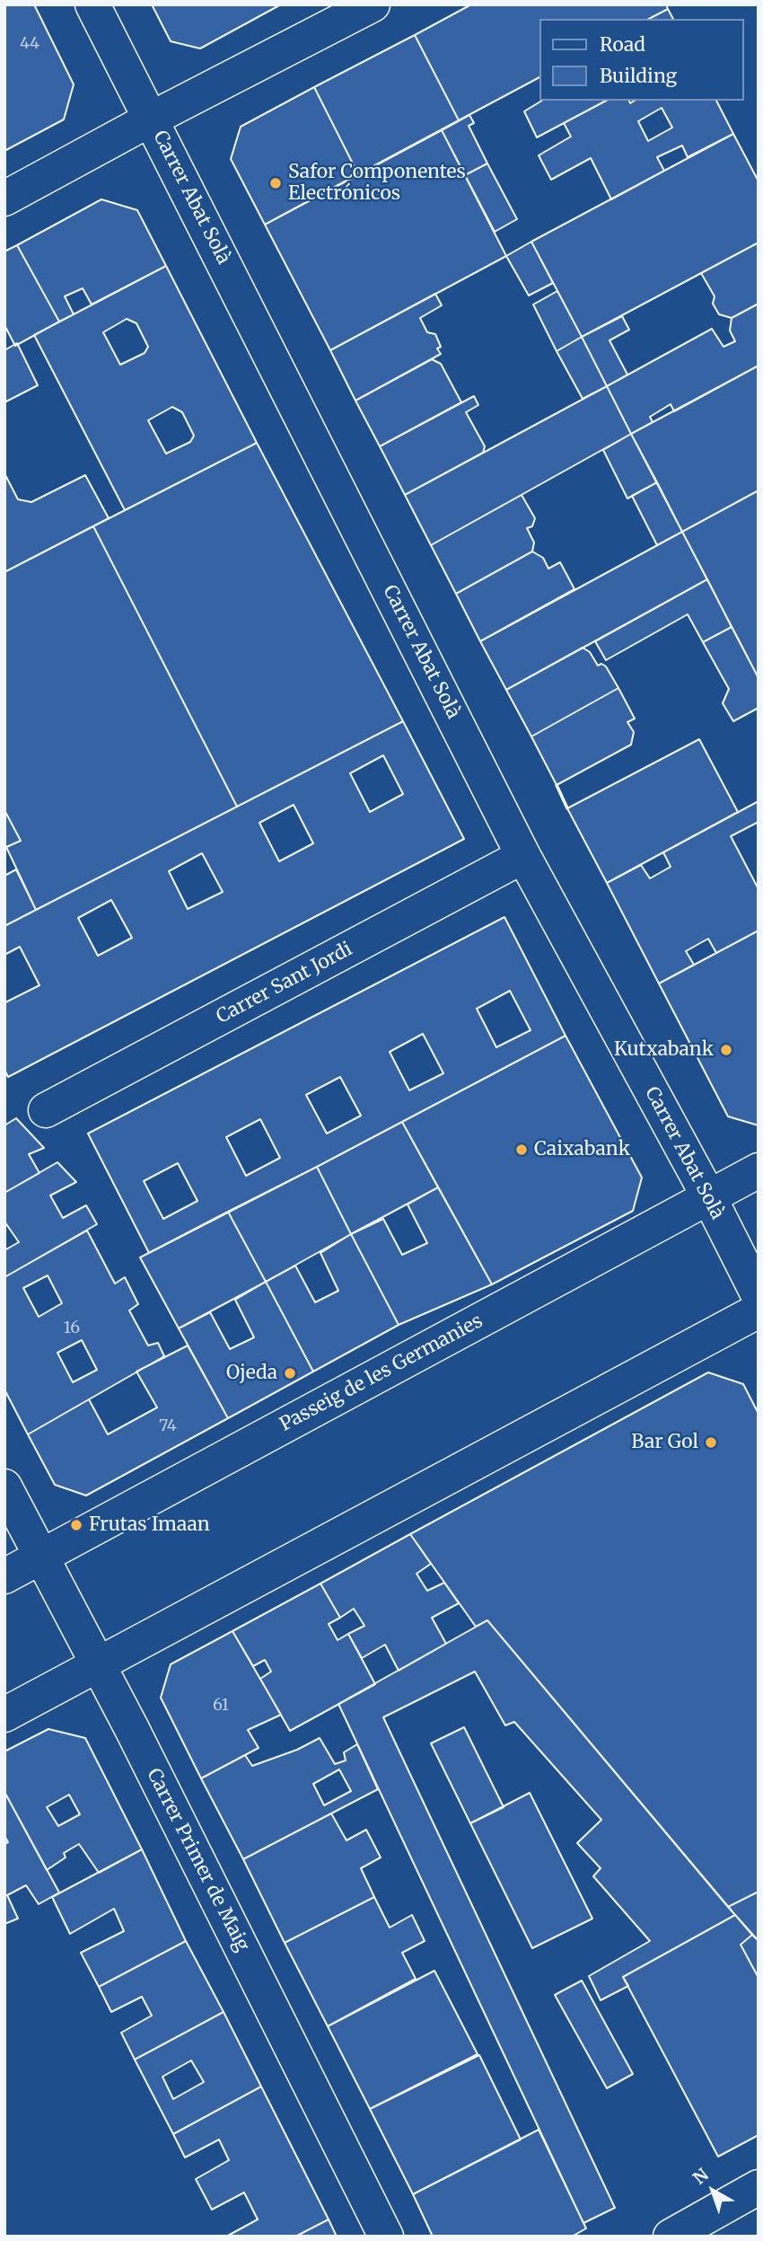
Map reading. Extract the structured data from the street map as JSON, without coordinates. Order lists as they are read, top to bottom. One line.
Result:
{"streets":{"street":["Carrer Abat Solà","Carrer Sant Jordi","Passeig de les Germanies","Carrer Primer de Maig"]},"crossings":[["Carrer Abat Solà","Carrer Sant Jordi"],["Carrer Abat Solà","Passeig de les Germanies"],["Passeig de les Germanies","Carrer Primer de Maig"]],"places":["Safor Componentes Electrónicos","Kutxabank","Caixabank","Ojeda","Bar Gol","Frutas Imaan"],"house_numbers":["44","16","74","61"],"legend":["Road","Building"],"north":"top left"}
